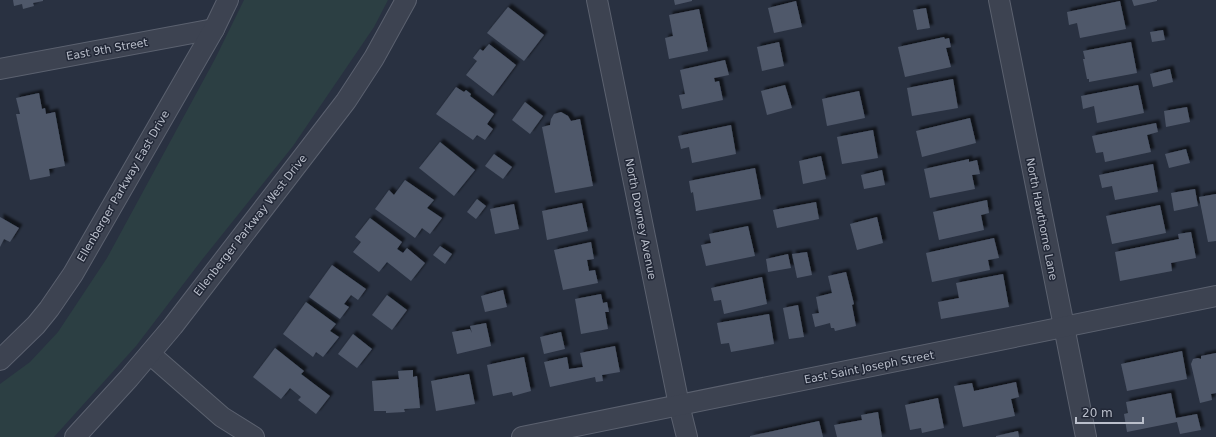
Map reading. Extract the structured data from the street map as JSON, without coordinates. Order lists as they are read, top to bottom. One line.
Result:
{"streets":{"street":["East 9th Street","Ellenberger Parkway East Drive","North Downey Avenue","North Hawthorne Lane","Ellenberger Parkway West Drive","East Saint Joseph Street"]},"crossings":[["East 9th Street","Ellenberger Parkway East Drive"],["North Downey Avenue","East Saint Joseph Street"],["North Hawthorne Lane","East Saint Joseph Street"]],"scale_bar":"20 m"}
